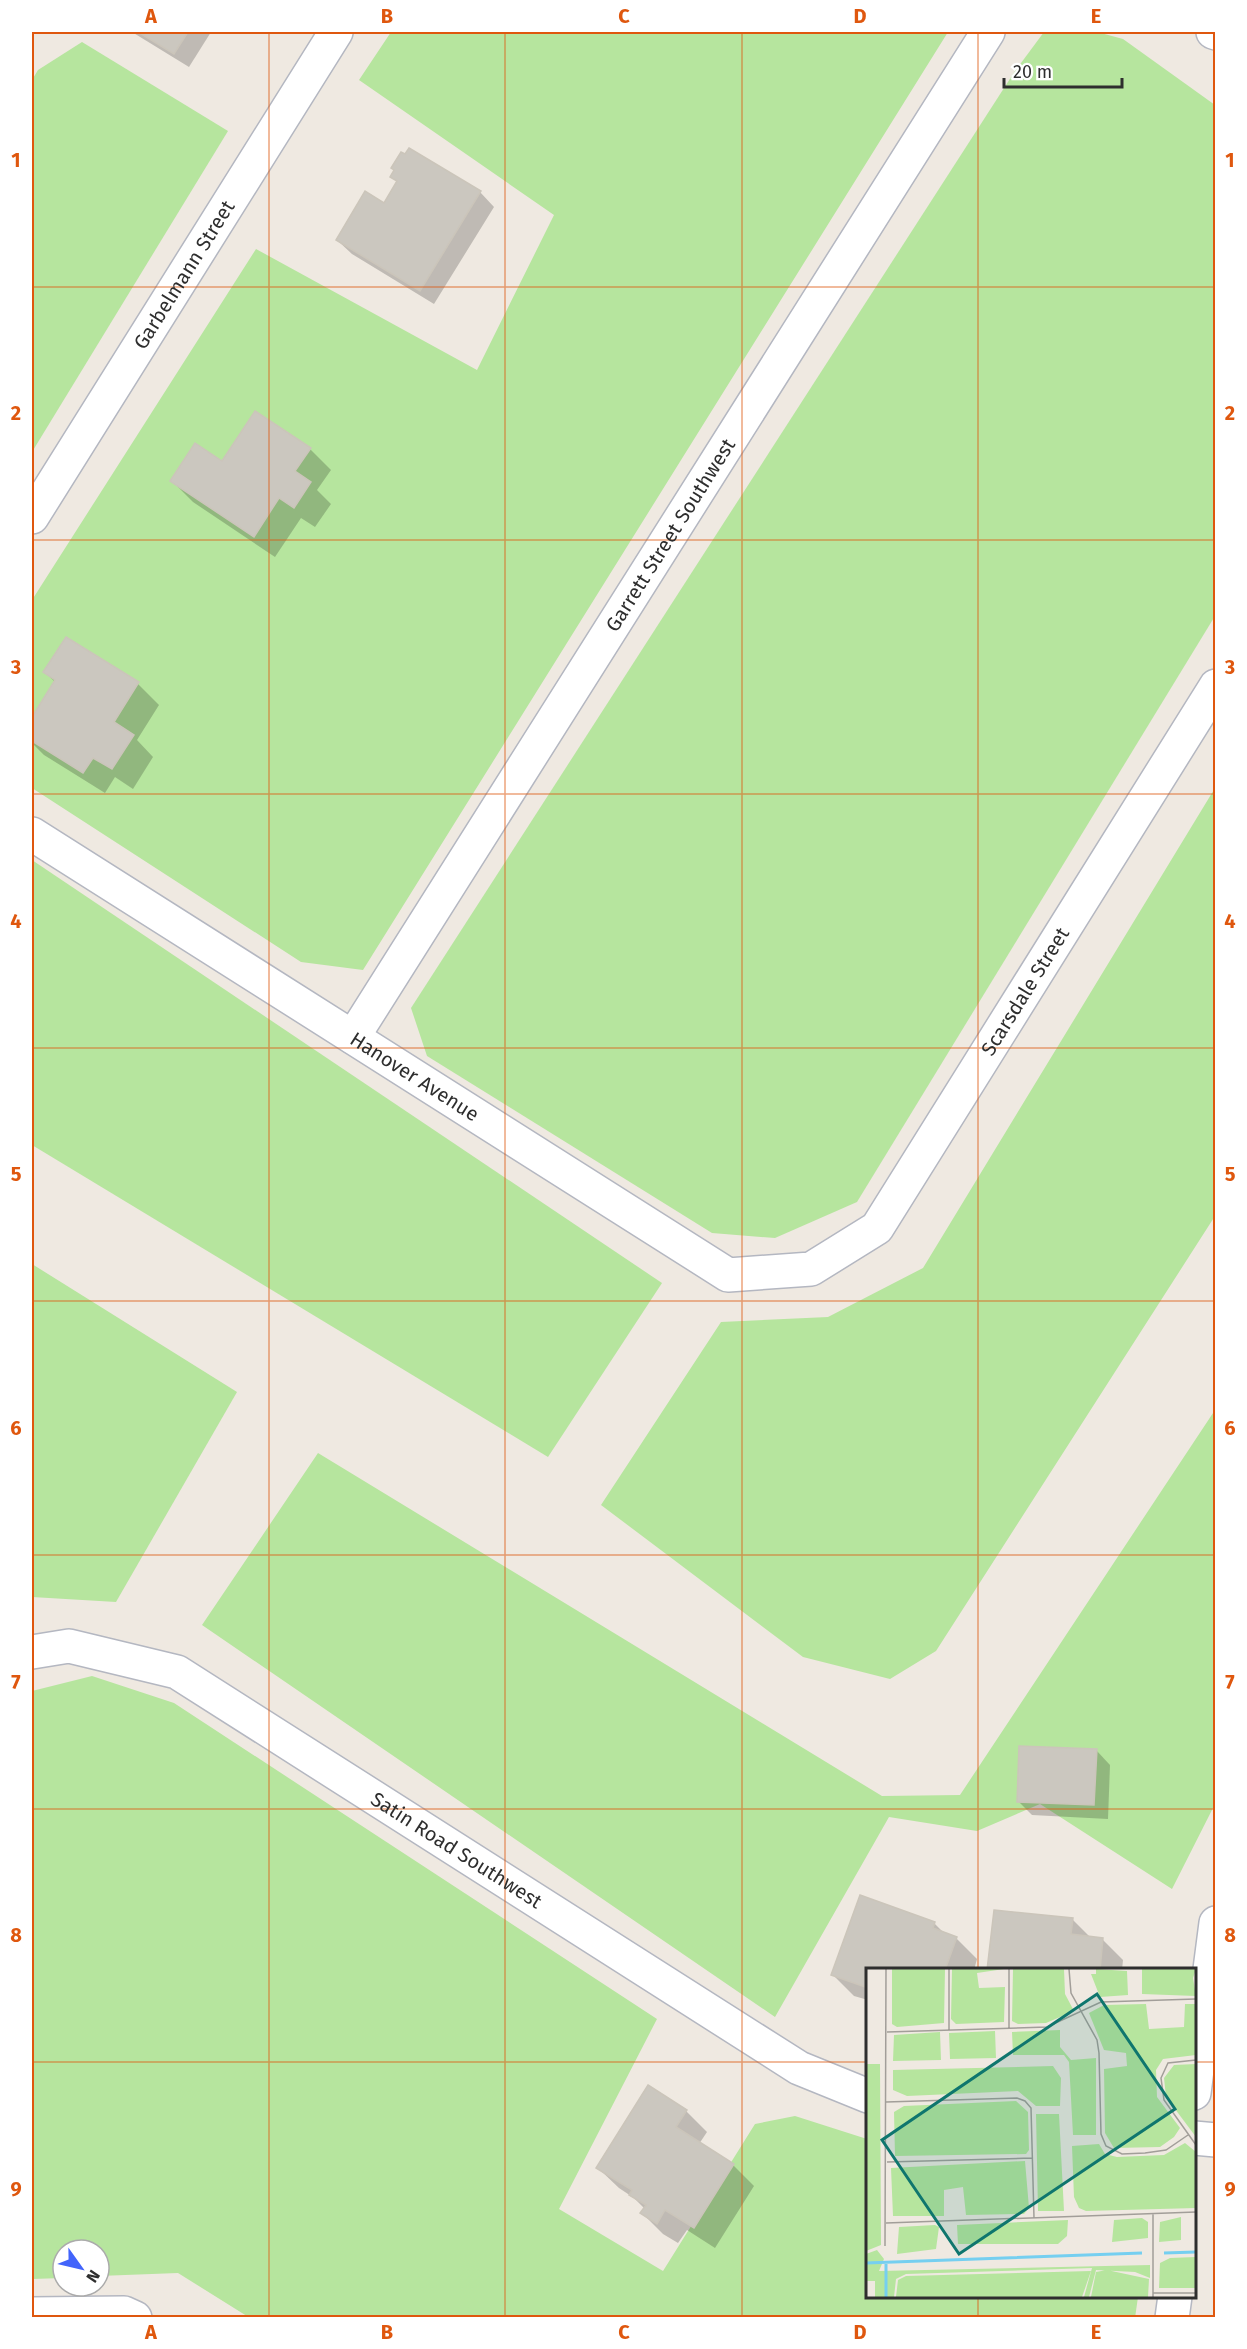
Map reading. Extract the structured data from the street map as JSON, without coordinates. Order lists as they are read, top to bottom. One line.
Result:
{"streets":{"street":["Garbelmann Street","Garrett Street Southwest","Scarsdale Street","Hanover Avenue","Satin Road Southwest"]},"crossings":[["Garrett Street Southwest","Hanover Avenue"],["Scarsdale Street","Hanover Avenue"]],"scale_bar":"20 m","north":"bottom right","grid":{"columns":["A","B","C","D","E"],"rows":["1","2","3","4","5","6","7","8","9"]}}
